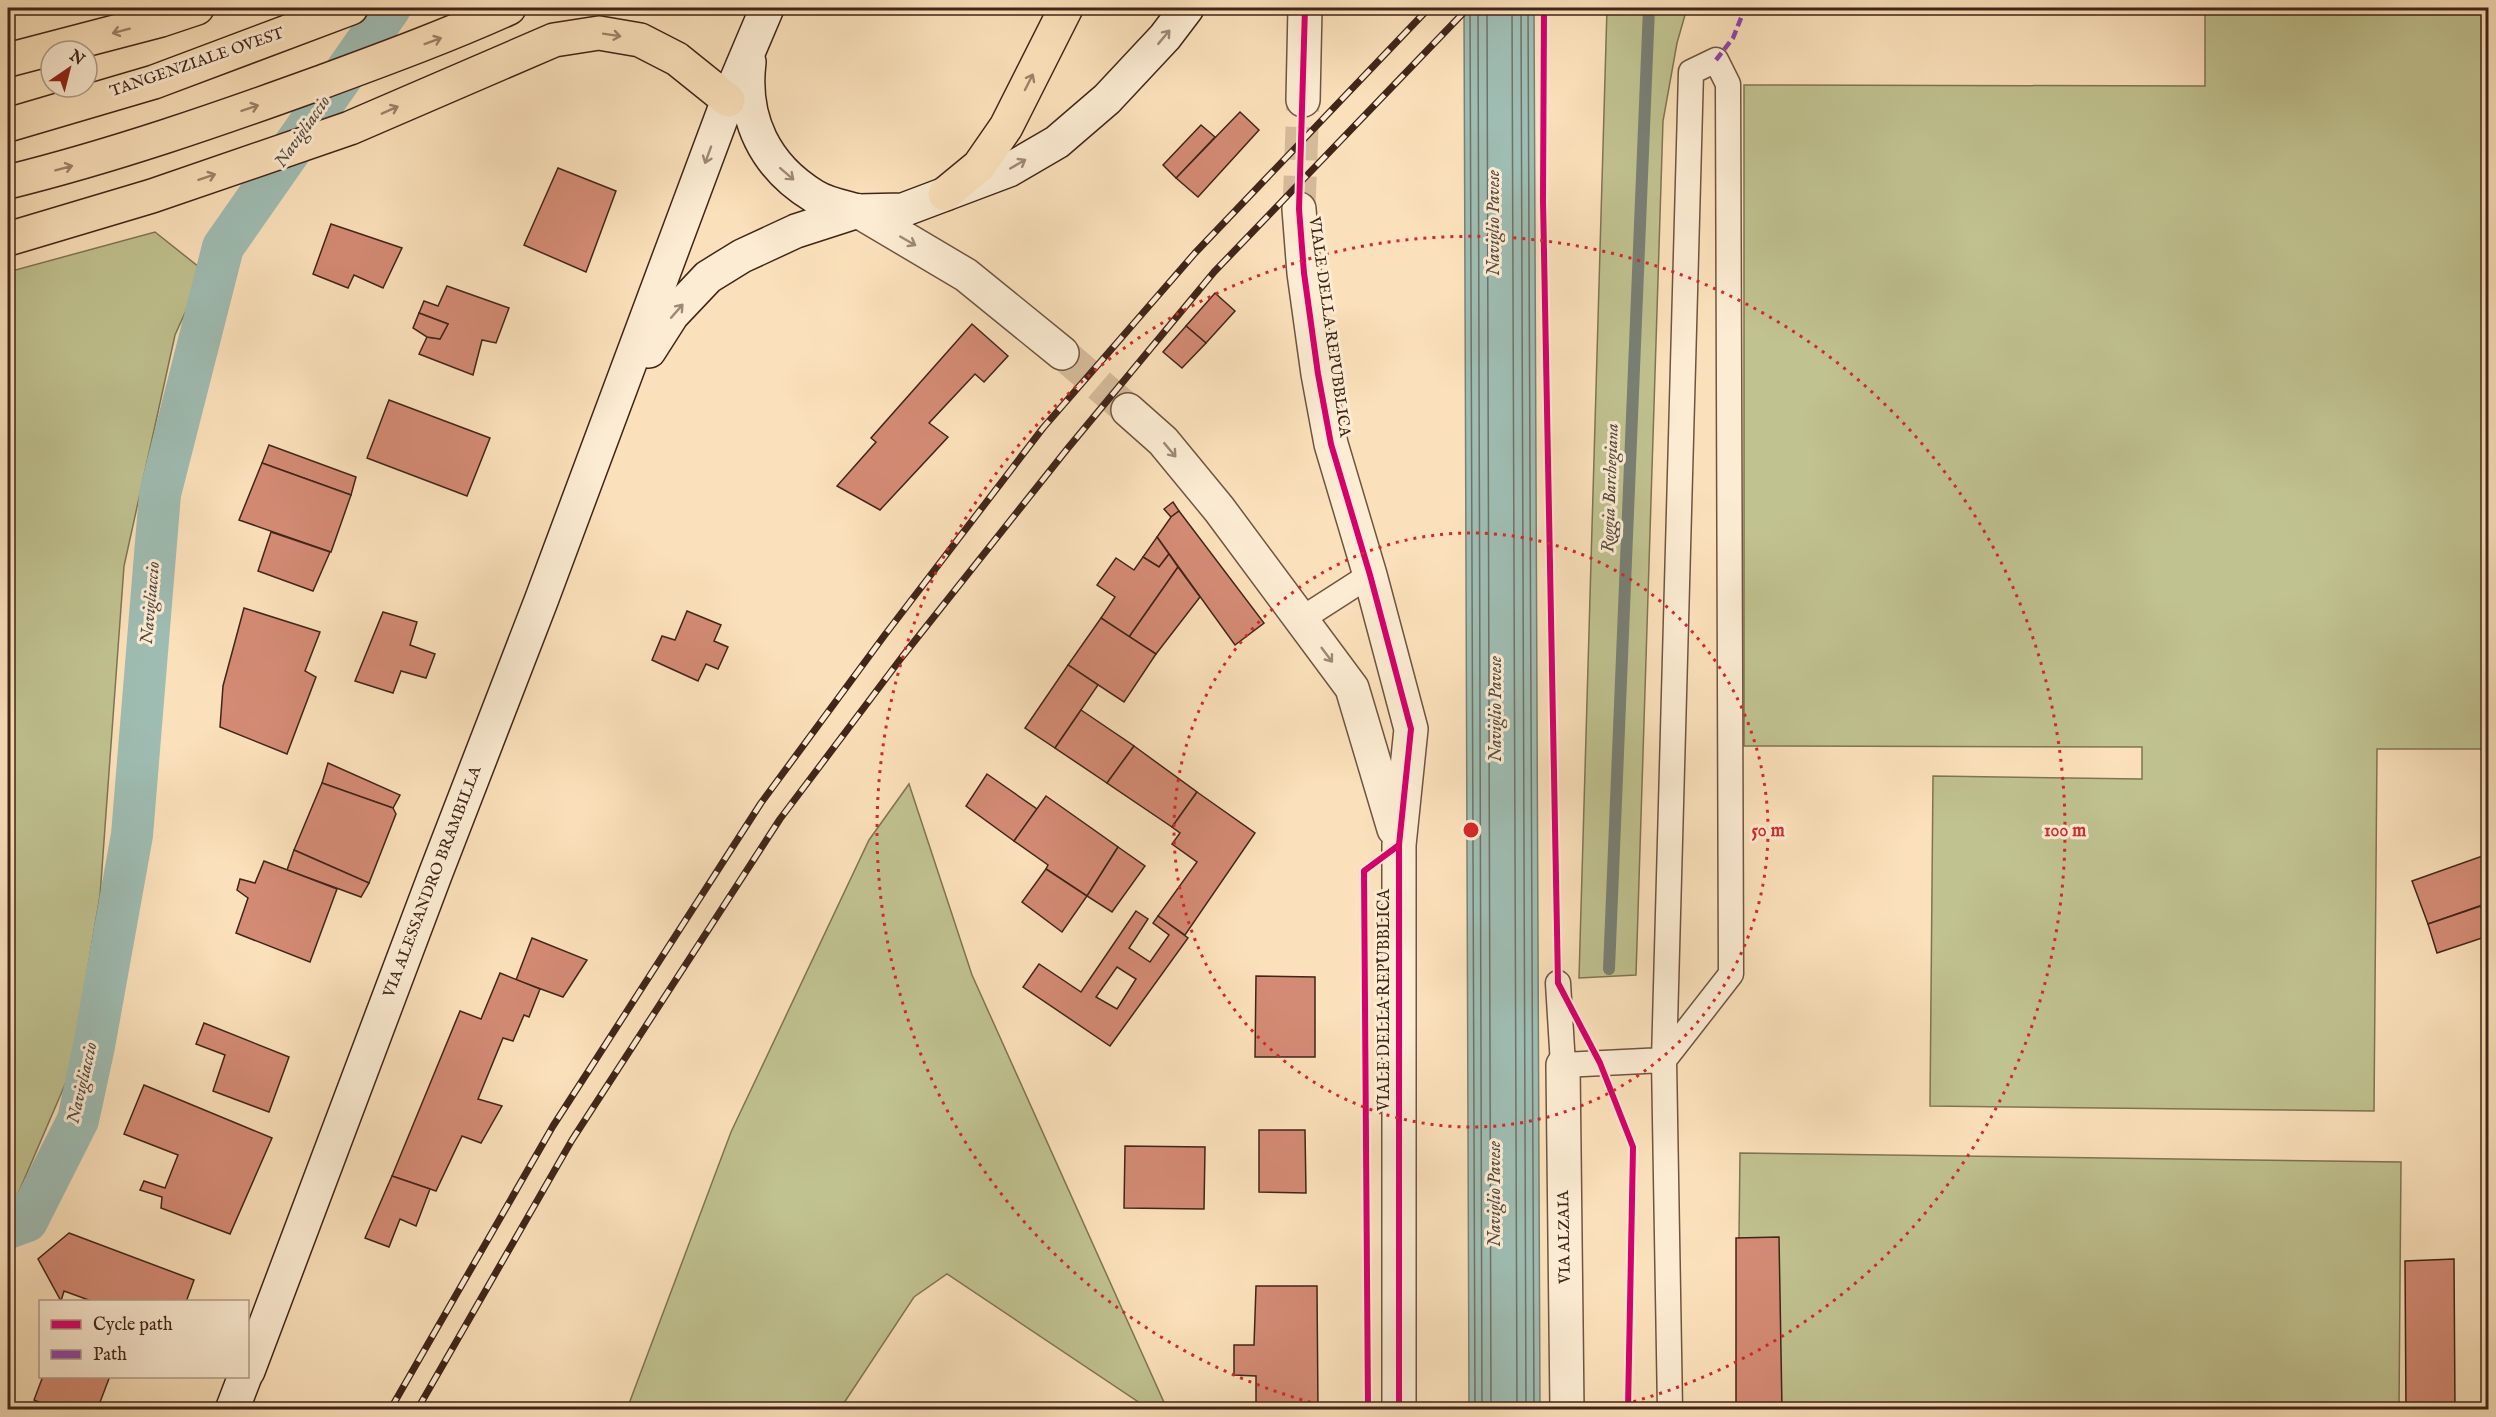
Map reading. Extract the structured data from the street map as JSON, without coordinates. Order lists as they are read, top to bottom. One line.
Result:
{"streets":{"highway":["TANGENZIALE OVEST"],"main road":["VIALE DELLA REPUBBLICA","VIA ALESSANDRO BRAMBILLA","VIA ALZAIA"]},"water":["Navigliaccio","Naviglio Pavese","Roggia Barchegiana"],"legend":["Cycle path","Path"],"north":"top right","rings":["50 m","100 m"]}
